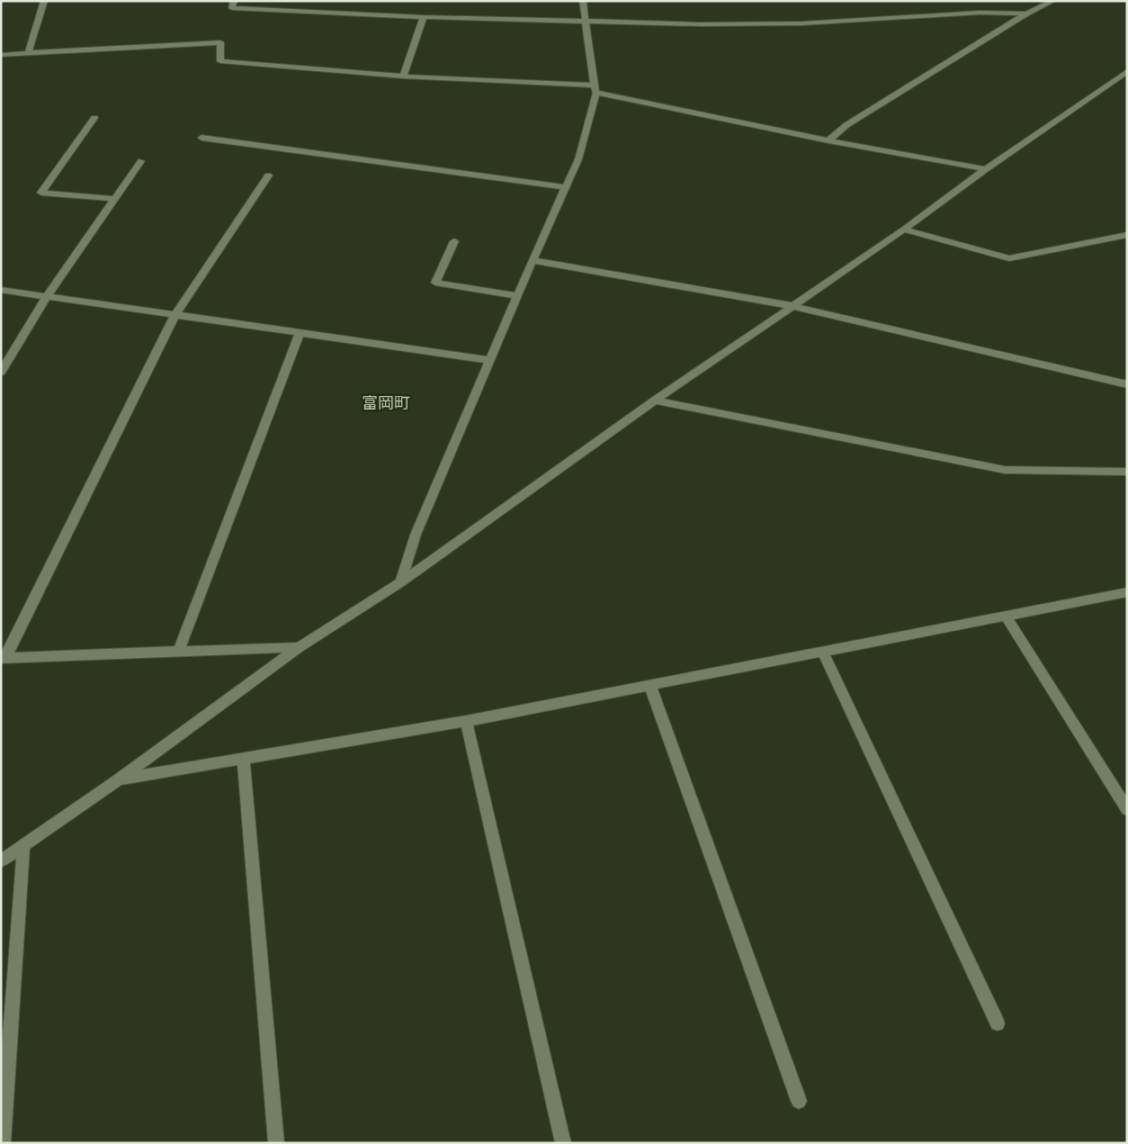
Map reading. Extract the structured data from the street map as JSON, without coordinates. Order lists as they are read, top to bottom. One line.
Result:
{"districts":["富岡町"]}
